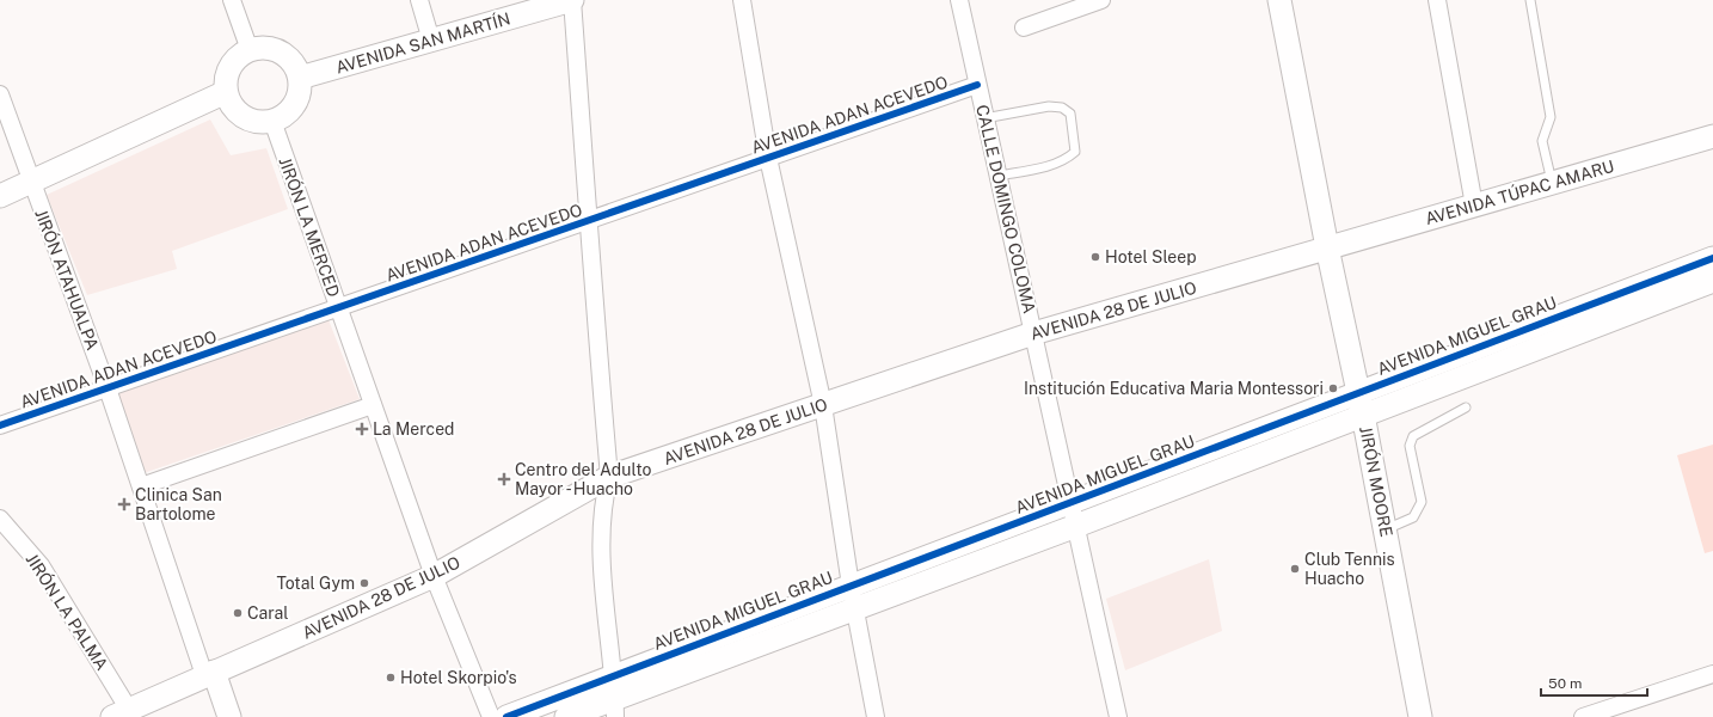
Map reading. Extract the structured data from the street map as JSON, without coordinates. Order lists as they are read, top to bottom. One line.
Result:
{"streets":{"street":["AVENIDA SAN MARTÍN","AVENIDA ADAN ACEVEDO","AVENIDA TÚPAC AMARU","CALLE DOMINGO COLOMA","JIRÓN LA MERCED","JIRÓN ATAHUALPA","AVENIDA 28 DE JULIO","AVENIDA MIGUEL GRAU","JIRÓN MOORE","JIRÓN LA PALMA"]},"crossings":[["AVENIDA SAN MARTÍN","JIRÓN LA MERCED"],["AVENIDA ADAN ACEVEDO","CALLE DOMINGO COLOMA"],["AVENIDA ADAN ACEVEDO","JIRÓN LA MERCED"],["AVENIDA ADAN ACEVEDO","JIRÓN ATAHUALPA"],["AVENIDA TÚPAC AMARU","AVENIDA 28 DE JULIO"],["AVENIDA TÚPAC AMARU","JIRÓN MOORE"],["CALLE DOMINGO COLOMA","AVENIDA 28 DE JULIO"],["CALLE DOMINGO COLOMA","AVENIDA MIGUEL GRAU"],["JIRÓN LA MERCED","AVENIDA 28 DE JULIO"],["JIRÓN ATAHUALPA","AVENIDA 28 DE JULIO"],["AVENIDA 28 DE JULIO","JIRÓN MOORE"],["AVENIDA 28 DE JULIO","JIRÓN LA PALMA"],["AVENIDA MIGUEL GRAU","JIRÓN MOORE"]],"places":{"other":["Hotel Sleep","Institución Educativa Maria Montessori","Club Tennis Huacho","Total Gym","Caral","Hotel Skorpio's"],"health":["La Merced","Centro del Adulto Mayor - Huacho","Clinica San Bartolome"]},"scale_bar":"50 m"}
